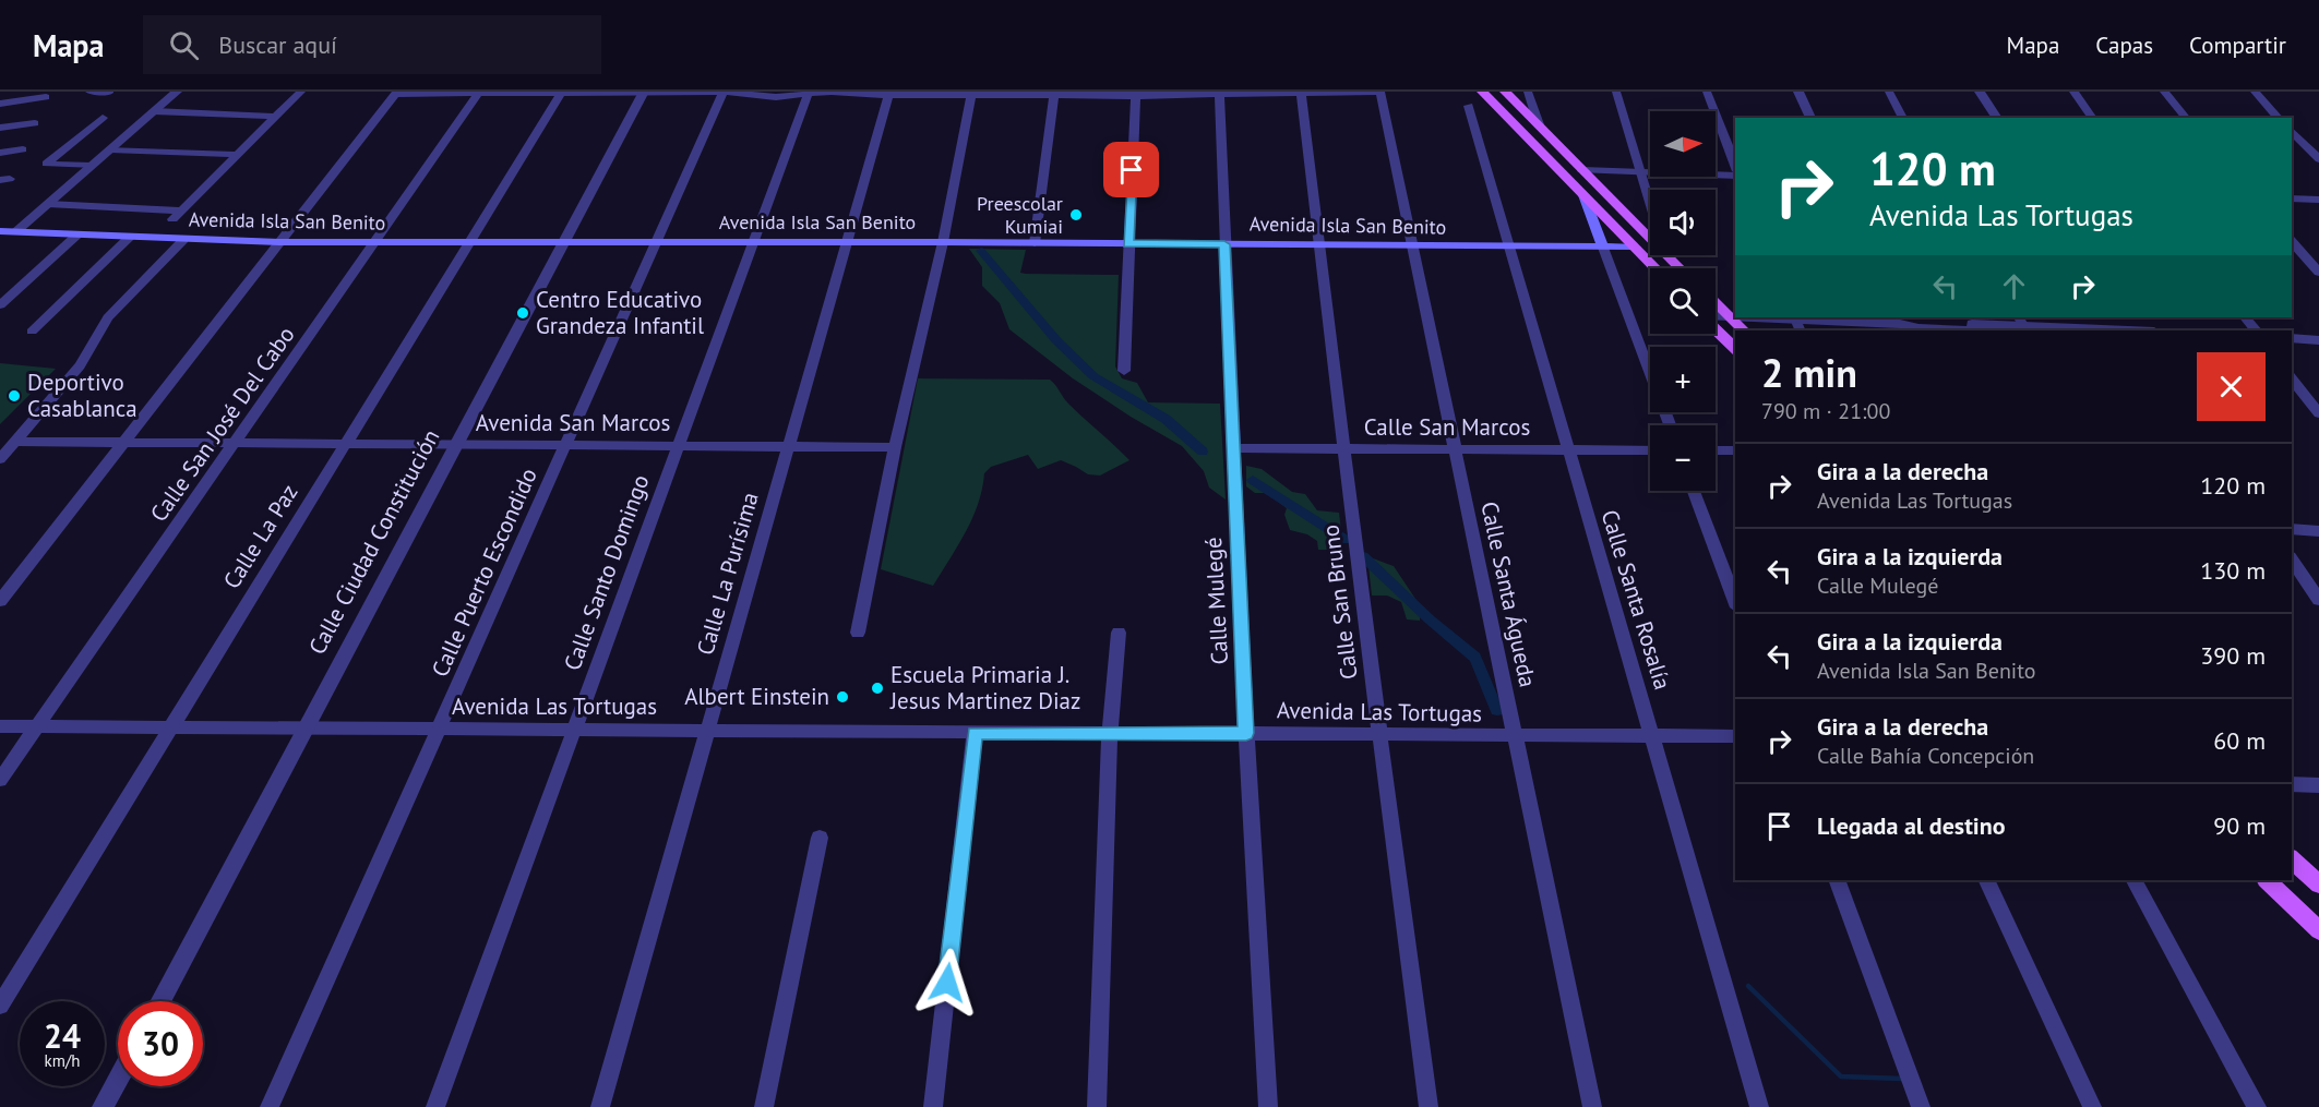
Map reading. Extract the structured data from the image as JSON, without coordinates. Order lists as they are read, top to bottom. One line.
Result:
{"streets":{"main road":["Avenida Isla San Benito"],"street":["Avenida San Marcos","Calle San José Del Cabo","Calle San Marcos","Calle La Paz","Calle Ciudad Constitución","Calle Puerto Escondido","Calle Santo Domingo","Calle La Purísima","Calle Santa Águeda","Calle Santa Rosalía","Calle Mulegé","Calle San Bruno","Avenida Las Tortugas"]},"crossings":[["Avenida Isla San Benito","Calle San José Del Cabo"],["Avenida Isla San Benito","Calle La Paz"],["Avenida Isla San Benito","Calle Ciudad Constitución"],["Avenida Isla San Benito","Calle Puerto Escondido"],["Avenida Isla San Benito","Calle Santo Domingo"],["Avenida Isla San Benito","Calle La Purísima"],["Avenida Isla San Benito","Calle Santa Águeda"],["Avenida Isla San Benito","Calle Santa Rosalía"],["Avenida Isla San Benito","Calle Mulegé"],["Avenida Isla San Benito","Calle San Bruno"],["Avenida San Marcos","Calle San José Del Cabo"],["Avenida San Marcos","Calle La Paz"],["Avenida San Marcos","Calle Ciudad Constitución"],["Avenida San Marcos","Calle Puerto Escondido"],["Avenida San Marcos","Calle Santo Domingo"],["Avenida San Marcos","Calle La Purísima"],["Calle San José Del Cabo","Avenida Las Tortugas"],["Calle San Marcos","Calle Santa Águeda"],["Calle San Marcos","Calle Santa Rosalía"],["Calle San Marcos","Calle Mulegé"],["Calle San Marcos","Calle San Bruno"],["Calle La Paz","Avenida Las Tortugas"],["Calle Ciudad Constitución","Avenida Las Tortugas"],["Calle Puerto Escondido","Avenida Las Tortugas"],["Calle Santo Domingo","Avenida Las Tortugas"],["Calle La Purísima","Avenida Las Tortugas"],["Calle Santa Águeda","Avenida Las Tortugas"],["Calle Santa Rosalía","Avenida Las Tortugas"],["Calle Mulegé","Avenida Las Tortugas"],["Calle San Bruno","Avenida Las Tortugas"]],"places":["Preescolar Kumiai","Centro Educativo Grandeza Infantil","Deportivo Casablanca","Escuela Primaria J. Jesus Martinez Diaz","Albert Einstein"],"north":"right","page":{"header":"Mapa","search":"Buscar aquí","nav":["Mapa","Capas","Compartir"],"map_buttons":["+","−"],"turn":["120 m","Avenida Las Tortugas"],"heading":["2 min","790 m · 21:00"],"list":[{"name":"Gira a la derecha","note":"Avenida Las Tortugas","value":"120 m"},{"name":"Gira a la izquierda","note":"Calle Mulegé","value":"130 m"},{"name":"Gira a la izquierda","note":"Avenida Isla San Benito","value":"390 m"},{"name":"Gira a la derecha","note":"Calle Bahía Concepción","value":"60 m"},{"name":"Llegada al destino","value":"90 m"}],"speed":"24 km/h","limit":"30"}}
